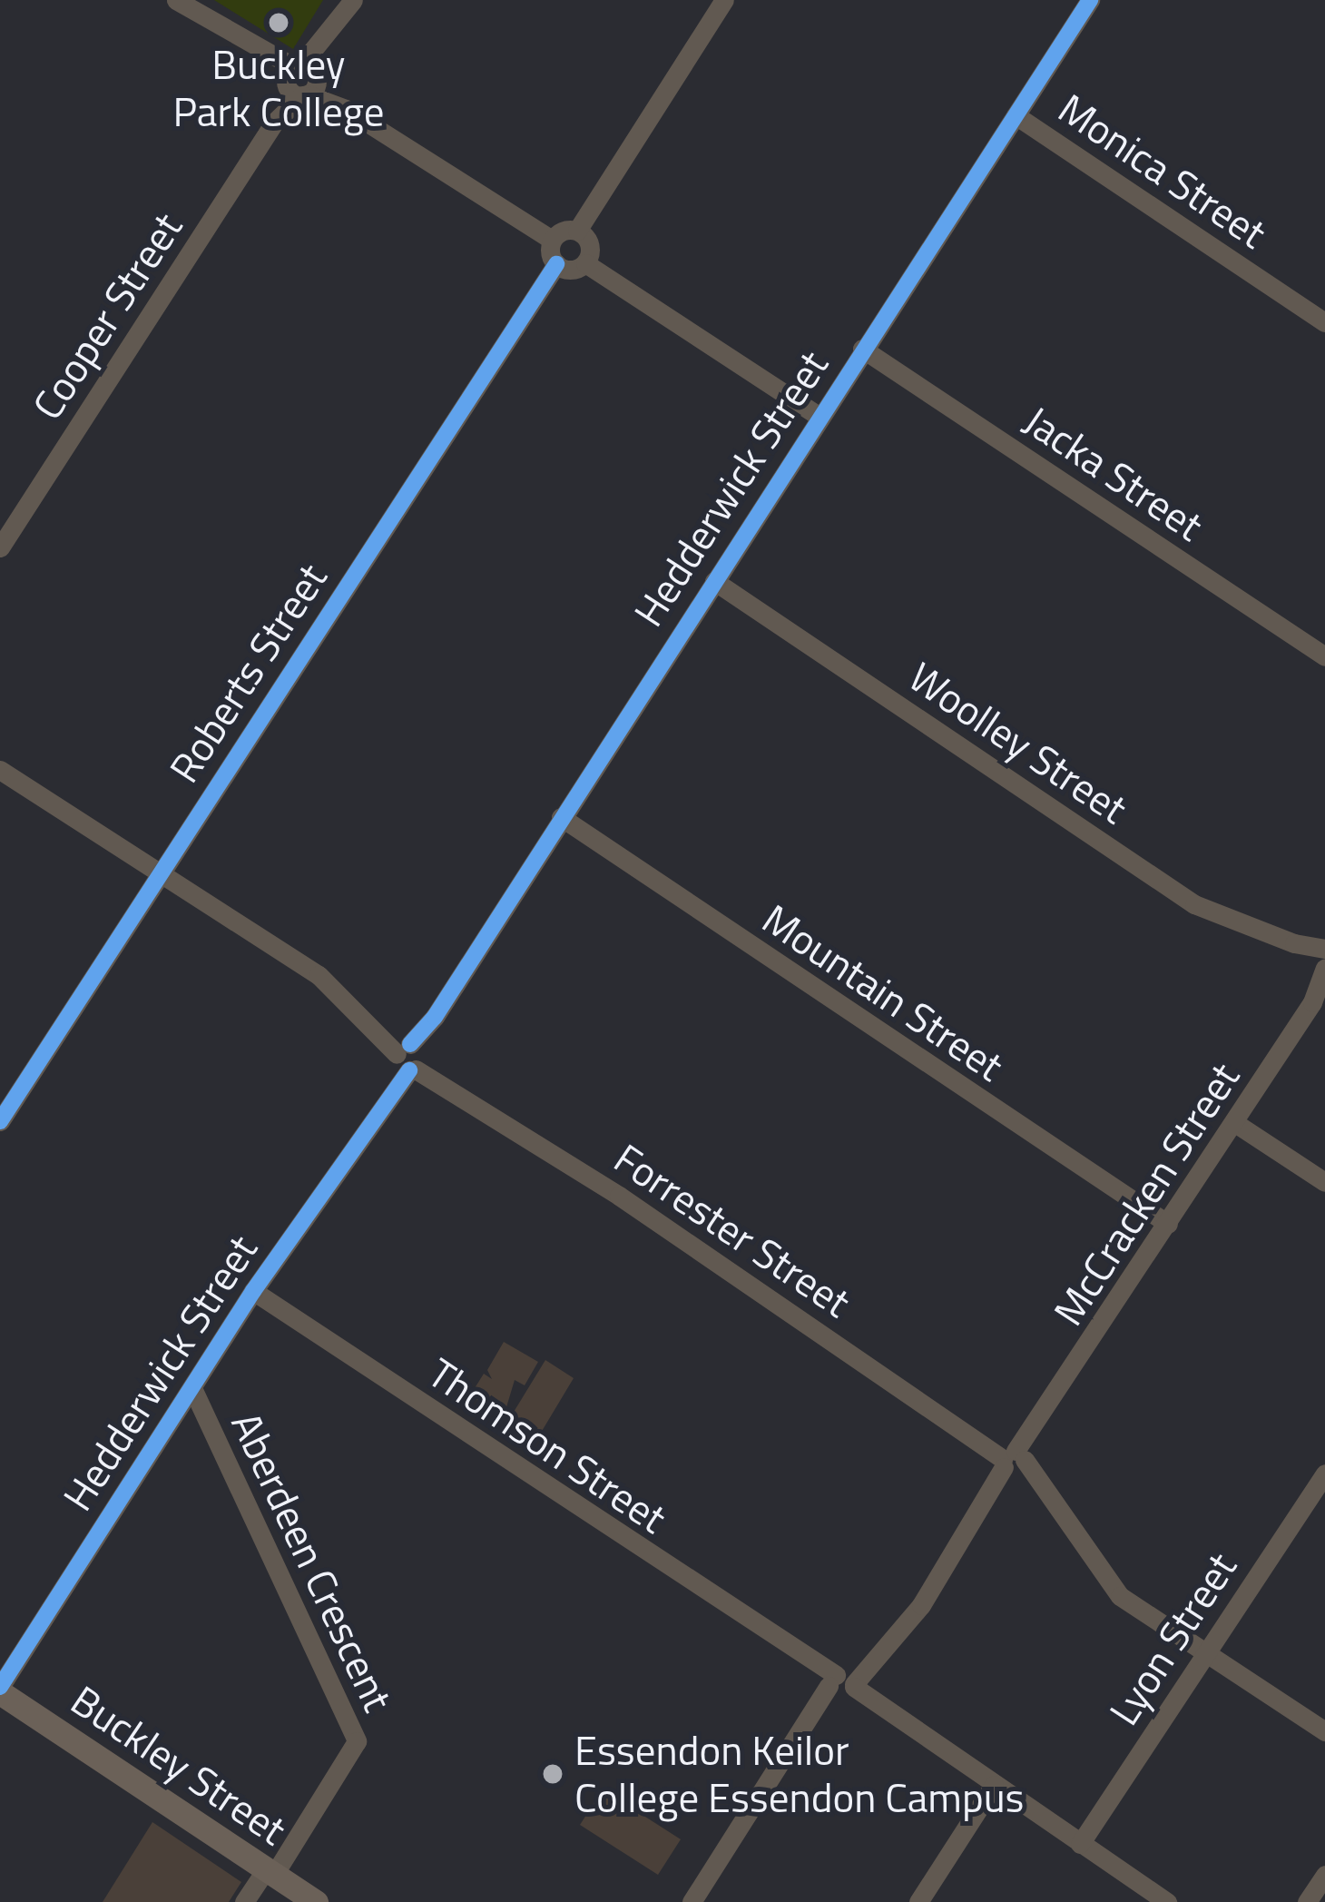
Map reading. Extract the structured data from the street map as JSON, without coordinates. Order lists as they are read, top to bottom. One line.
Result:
{"streets":{"main road":["Buckley Street"],"street":["Monica Street","Cooper Street","Jacka Street","Hedderwick Street","Roberts Street","Woolley Street","Mountain Street","McCracken Street","Forrester Street","Thomson Street","Aberdeen Crescent","Lyon Street"]},"crossings":[["Monica Street","Hedderwick Street"],["Jacka Street","Hedderwick Street"],["Hedderwick Street","Woolley Street"],["Hedderwick Street","Mountain Street"],["Hedderwick Street","Forrester Street"],["Hedderwick Street","Thomson Street"],["Hedderwick Street","Aberdeen Crescent"],["Hedderwick Street","Buckley Street"],["Roberts Street","Forrester Street"],["Woolley Street","McCracken Street"],["Mountain Street","McCracken Street"],["McCracken Street","Forrester Street"],["McCracken Street","Thomson Street"],["Forrester Street","Lyon Street"],["Thomson Street","Lyon Street"],["Aberdeen Crescent","Buckley Street"]],"places":["Buckley Park College","Essendon Keilor College Essendon Campus"]}
